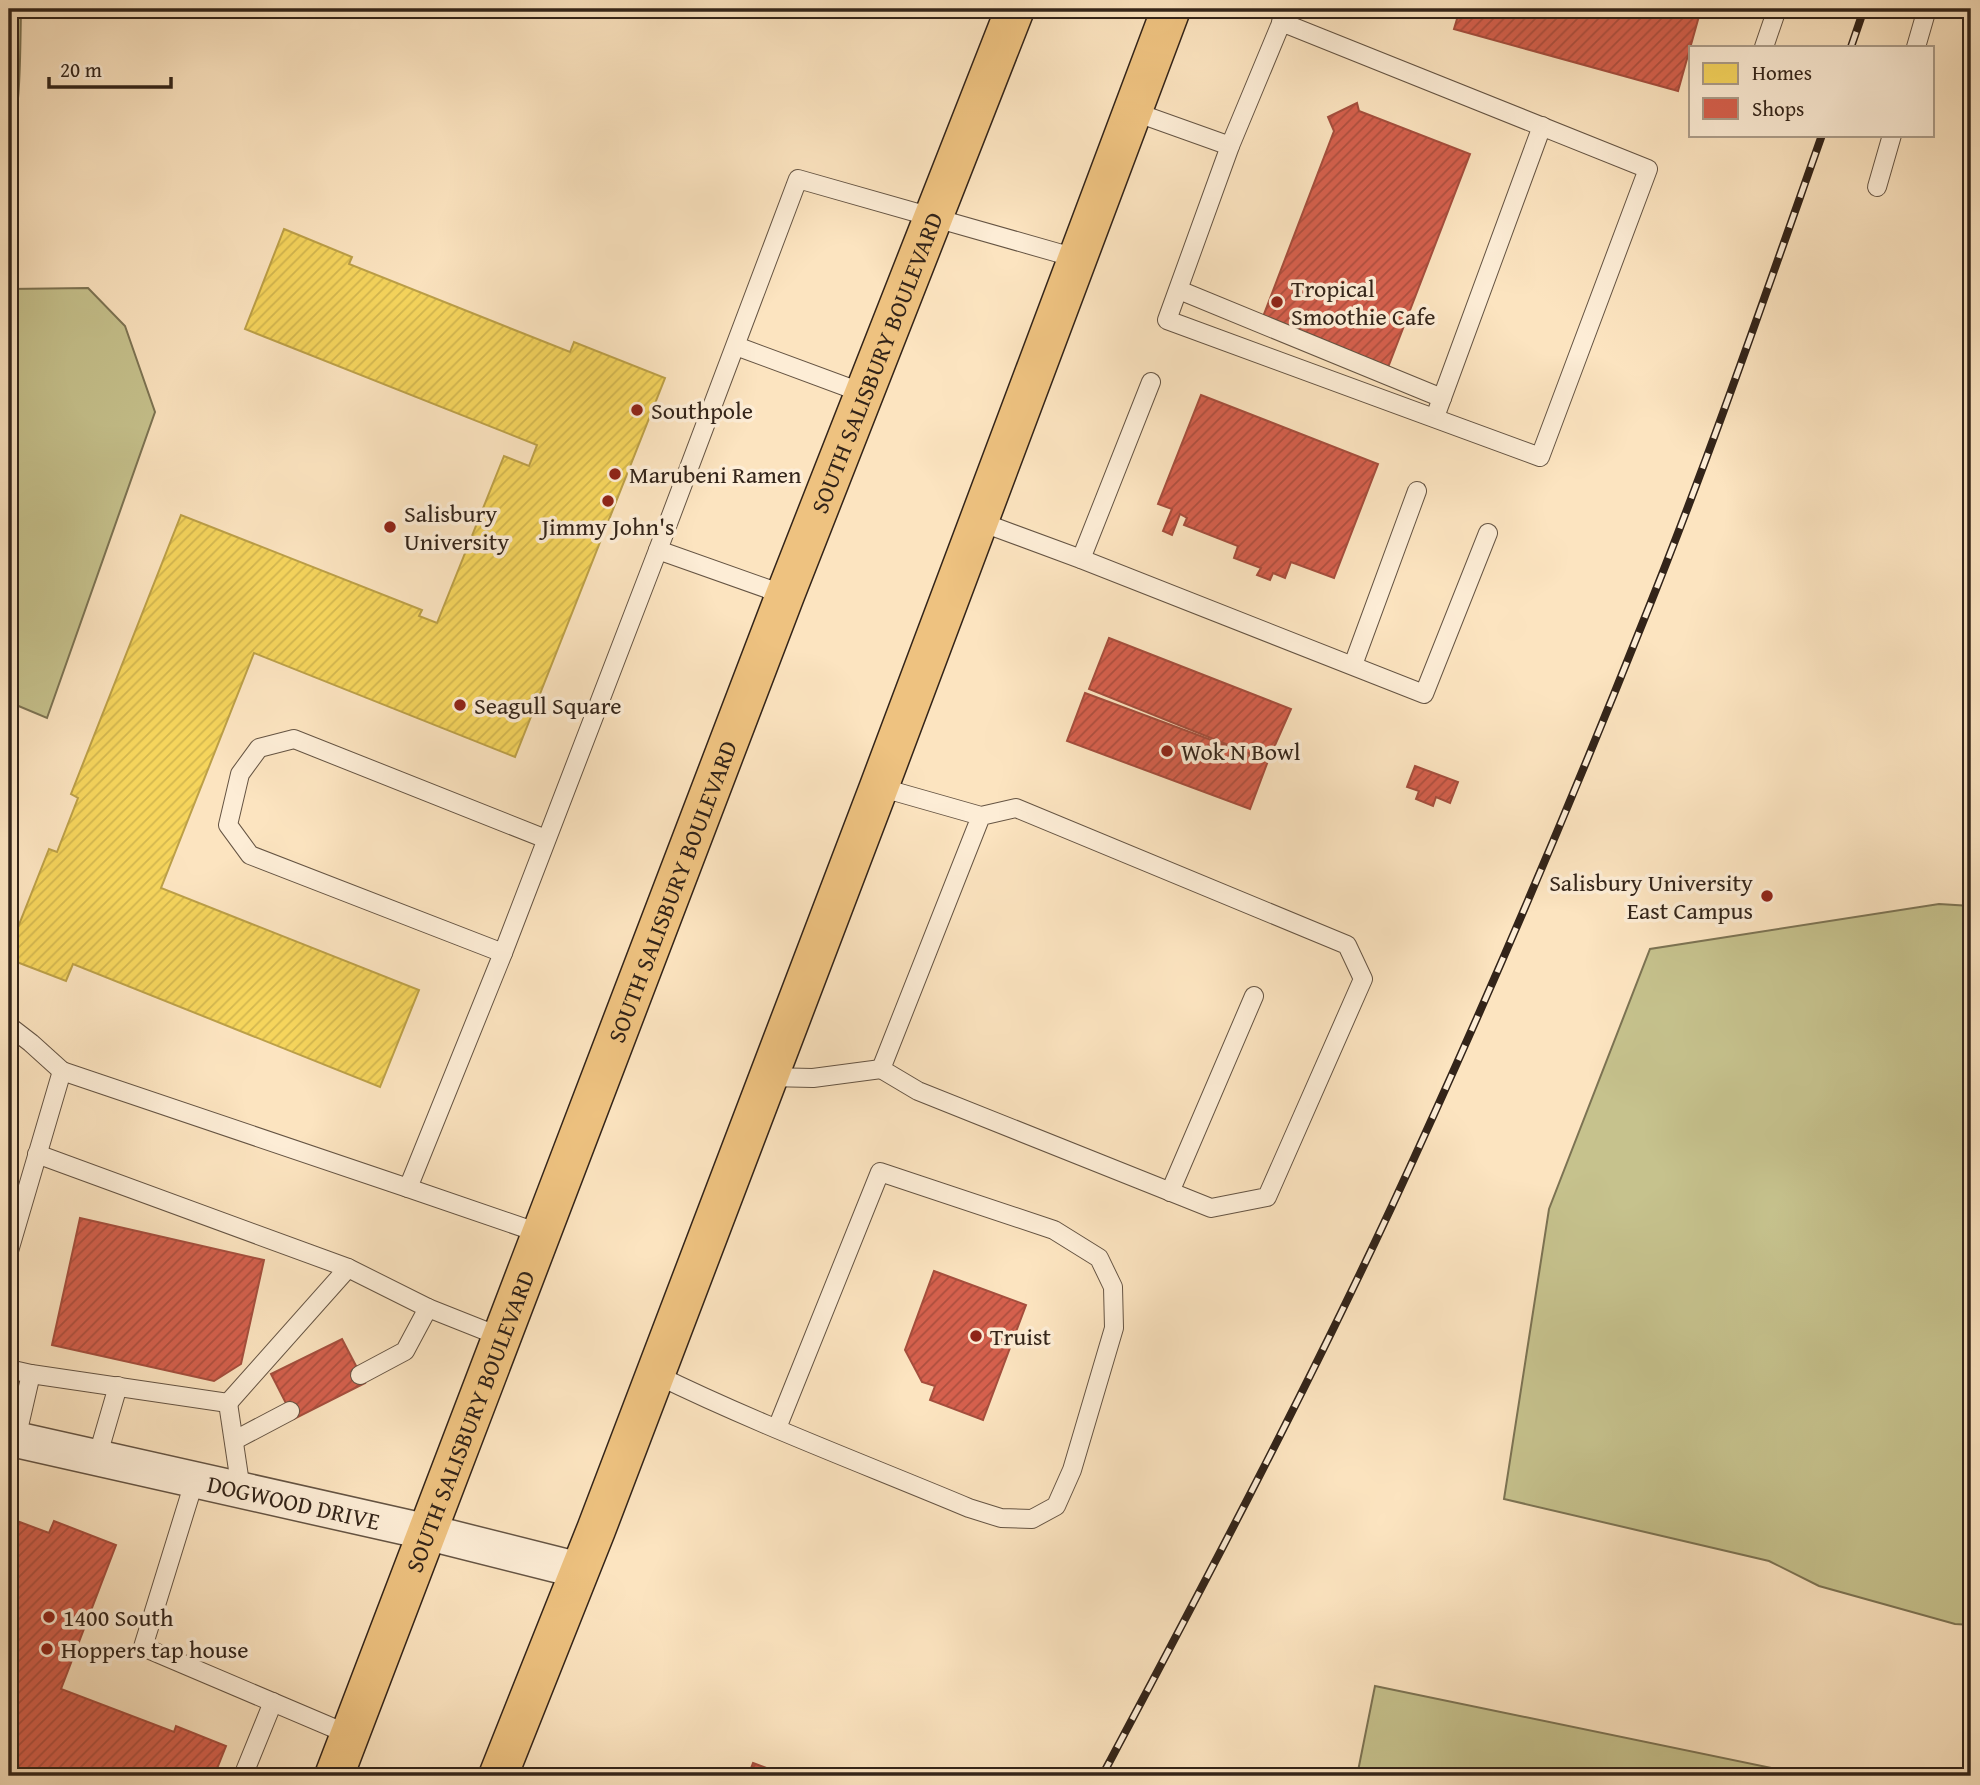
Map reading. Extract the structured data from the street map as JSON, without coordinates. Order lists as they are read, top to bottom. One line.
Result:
{"streets":{"main road":["SOUTH SALISBURY BOULEVARD"],"street":["DOGWOOD DRIVE"]},"crossings":[["SOUTH SALISBURY BOULEVARD","DOGWOOD DRIVE"]],"places":["Tropical Smoothie Cafe","Southpole","Marubeni Ramen","Jimmy John's","Salisbury University","Seagull Square","Wok N Bowl","Salisbury University East Campus","Truist","1400 South","Hoppers tap house"],"legend":["Homes","Shops"],"scale_bar":"20 m"}
